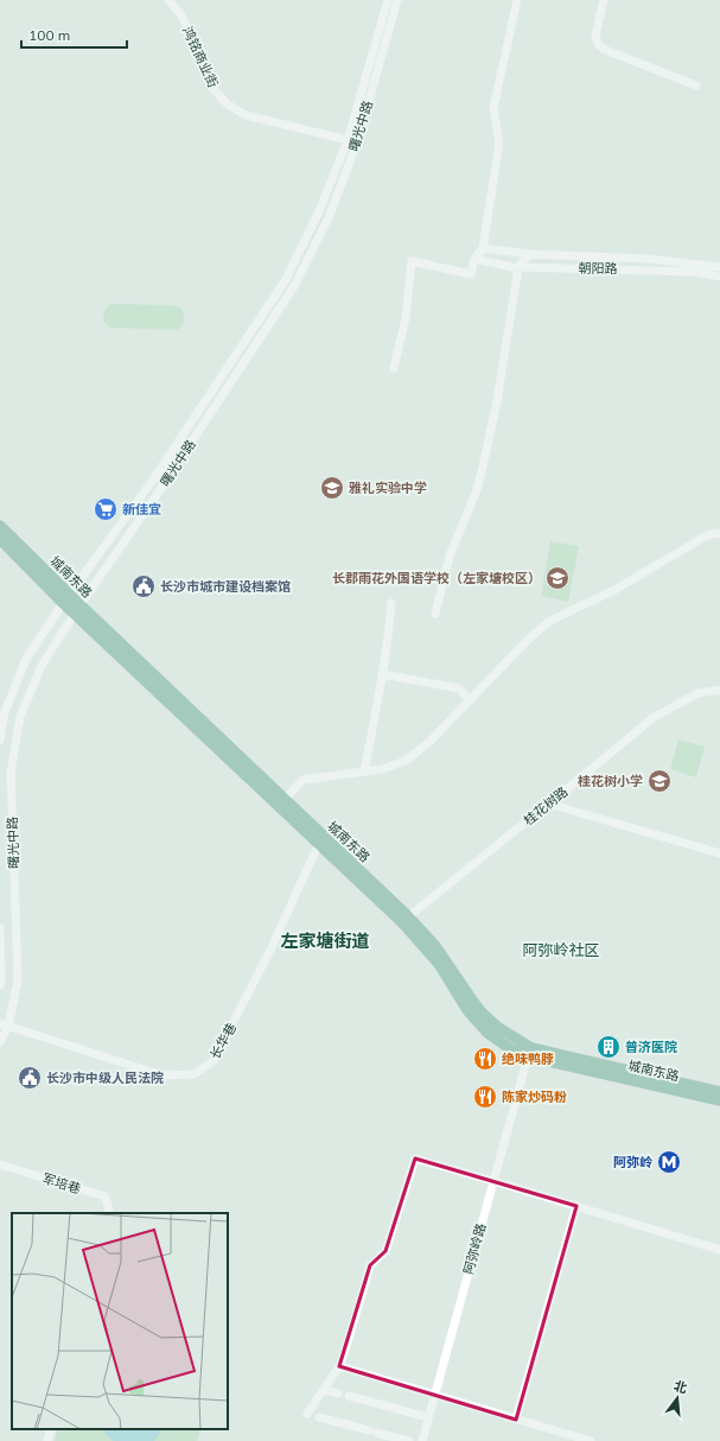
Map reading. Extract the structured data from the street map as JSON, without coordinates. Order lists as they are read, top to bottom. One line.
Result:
{"streets":{"main road":["城南东路"],"street":["鸿铭商业街","曙光中路","朝阳路","桂花树路","长华巷","军培巷","阿弥岭路"]},"crossings":[["鸿铭商业街","曙光中路"],["曙光中路","城南东路"],["曙光中路","长华巷"],["城南东路","桂花树路"],["城南东路","长华巷"],["城南东路","阿弥岭路"]],"districts":["左家塘街道","阿弥岭社区"],"places":{"school or university":["雅礼实验中学","长郡雨花外国语学校（左家塘校区）","桂花树小学"],"supermarket":["新佳宜"],"public building":["长沙市城市建设档案馆","长沙市中级人民法院"],"building":["普济医院"],"restaurant":["绝味鸭脖","陈家炒码粉"],"metro station":["阿弥岭"]},"scale_bar":"100 m","north":"top"}
